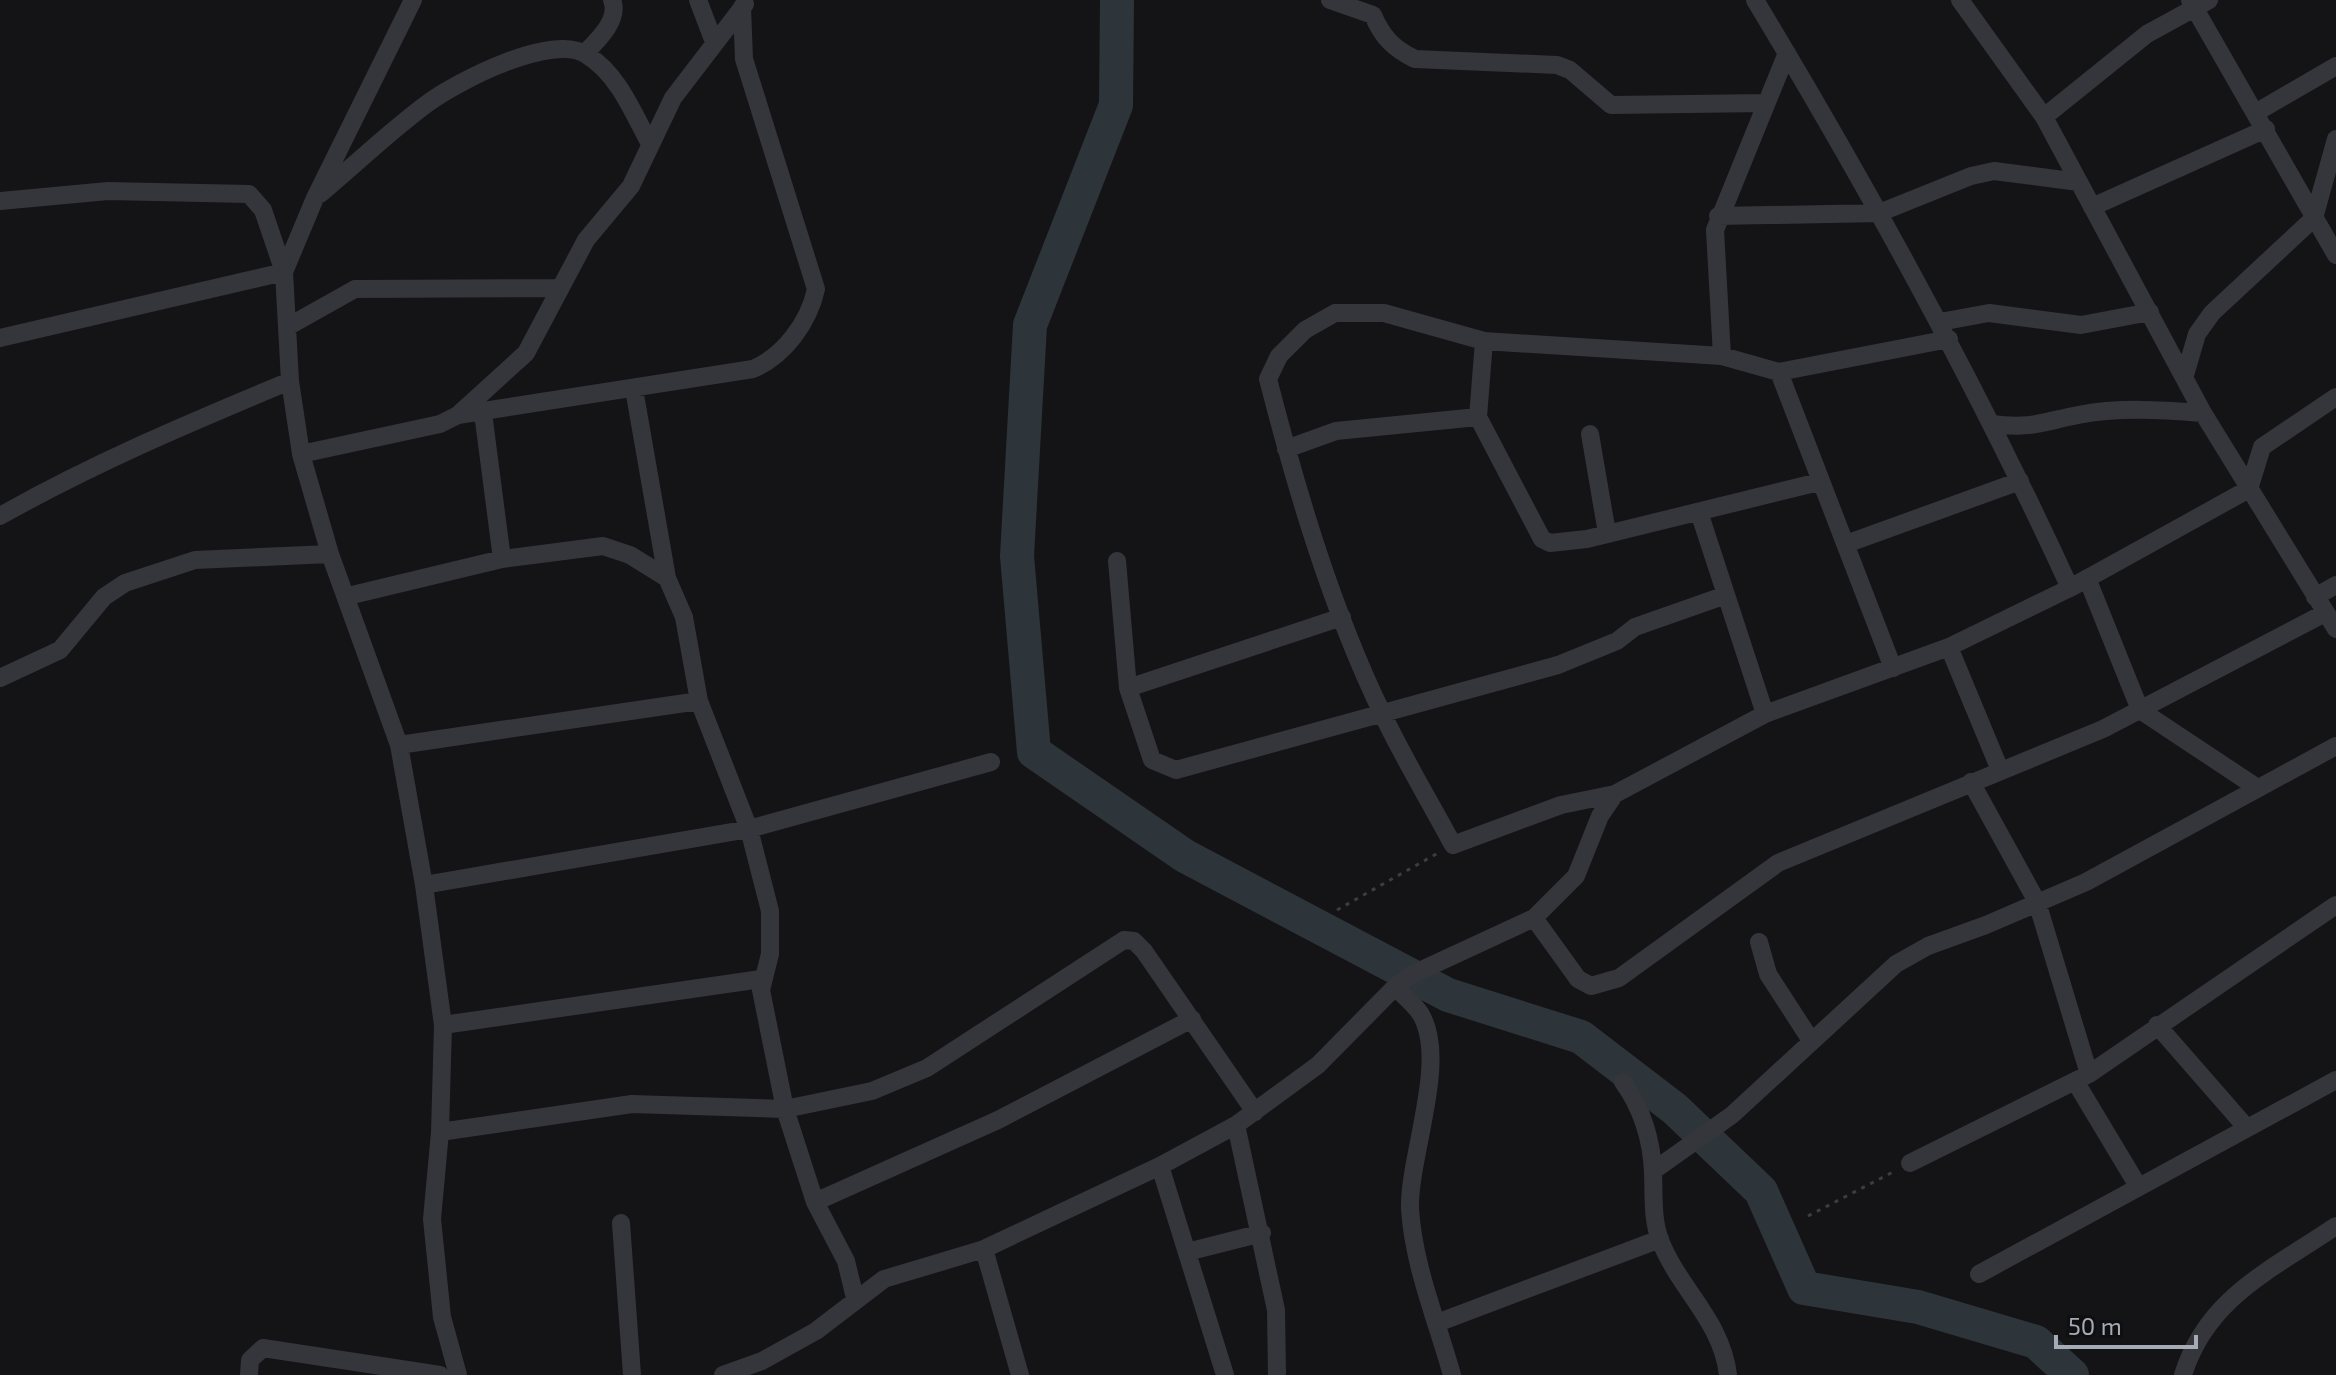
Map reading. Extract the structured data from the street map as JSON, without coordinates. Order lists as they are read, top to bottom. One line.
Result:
{"scale_bar":"50 m"}
